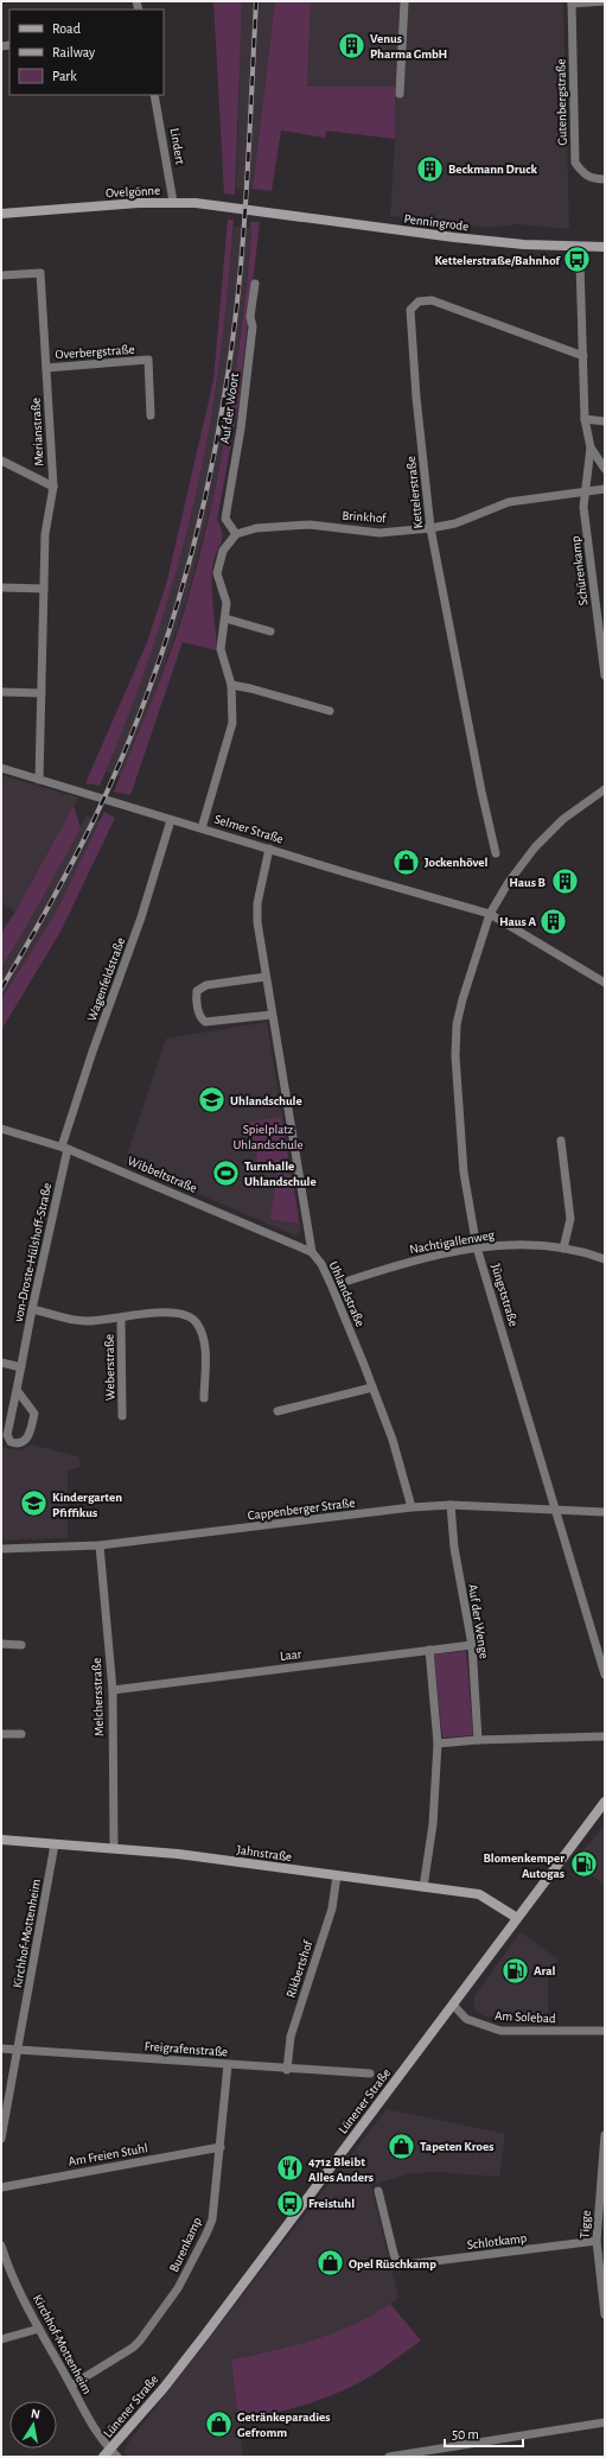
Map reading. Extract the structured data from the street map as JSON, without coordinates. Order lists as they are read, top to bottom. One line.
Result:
{"streets":{"main road":["Ovelgönne","Penningrode","Jahnstraße","Lünener Straße"],"street":["Gutenbergstraße","Lindert","Overbergstraße","Auf der Woort","Merianstraße","Kettelerstraße","Brinkhof","Schürenkamp","Selmer Straße","Wagenfeldstraße","Wibbeltstraße","Nachtigallenweg","von-Droste-Hülshoff-Straße","Uhlandstraße","Jüngststraße","Weberstraße","Cappenberger Straße","Auf der Wenge","Laar","Melchersstraße","Kirchhof-Mottenheim","Rikbertshof","Am Solebad","Freigrafenstraße","Am Freien Stuhl","Tigge","Schlotkamp","Burenkamp"]},"crossings":[["Lindert","Ovelgönne"],["Ovelgönne","Penningrode"],["Overbergstraße","Merianstraße"],["Auf der Woort","Brinkhof"],["Merianstraße","Selmer Straße"],["Kettelerstraße","Brinkhof"],["Brinkhof","Schürenkamp"],["Selmer Straße","Wagenfeldstraße"],["Selmer Straße","Uhlandstraße"],["Selmer Straße","Jüngststraße"],["Wagenfeldstraße","Wibbeltstraße"],["Wagenfeldstraße","von-Droste-Hülshoff-Straße"],["Wibbeltstraße","von-Droste-Hülshoff-Straße"],["Wibbeltstraße","Uhlandstraße"],["Nachtigallenweg","Jüngststraße"],["von-Droste-Hülshoff-Straße","Weberstraße"],["Uhlandstraße","Cappenberger Straße"],["Jüngststraße","Cappenberger Straße"],["Cappenberger Straße","Auf der Wenge"],["Cappenberger Straße","Melchersstraße"],["Auf der Wenge","Laar"],["Laar","Melchersstraße"],["Melchersstraße","Jahnstraße"],["Jahnstraße","Kirchhof-Mottenheim"],["Jahnstraße","Rikbertshof"],["Jahnstraße","Lünener Straße"],["Kirchhof-Mottenheim","Freigrafenstraße"],["Kirchhof-Mottenheim","Lünener Straße"],["Kirchhof-Mottenheim","Burenkamp"],["Rikbertshof","Freigrafenstraße"],["Am Solebad","Lünener Straße"],["Freigrafenstraße","Burenkamp"],["Am Freien Stuhl","Burenkamp"],["Tigge","Schlotkamp"]],"parks":["Spielplatz Uhlandschule"],"places":{"building":["Venus Pharma GmbH","Beckmann Druck","Haus B","Haus A"],"bus stop":["Kettelerstraße/Bahnhof","Freistuhl"],"shop":["Jockenhövel","Tapeten Kroes","Opel Rüschkamp","Getränkeparadies Gefromm"],"school or university":["Uhlandschule","Kindergarten Pfiffikus"],"sports":["Turnhalle Uhlandschule"],"fuel station":["Blomenkemper Autogas","Aral"],"restaurant":["4712 Bleibt Alles Anders"]},"legend":["Road","Railway","Park"],"scale_bar":"50 m","north":"top"}
